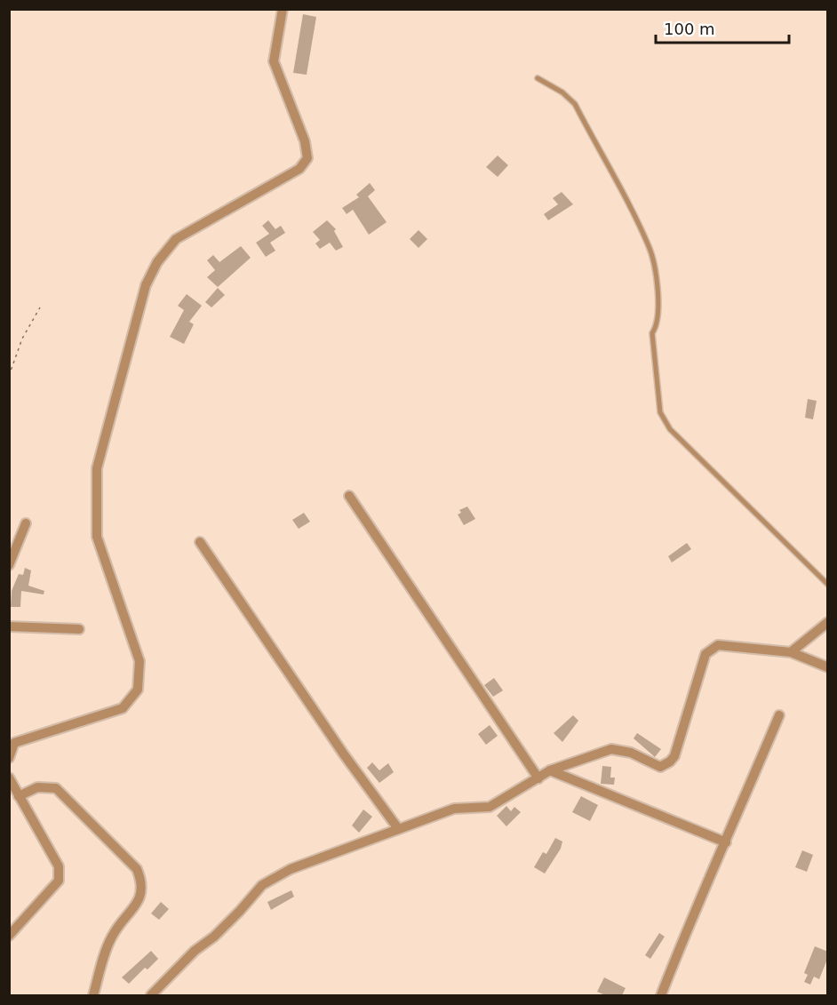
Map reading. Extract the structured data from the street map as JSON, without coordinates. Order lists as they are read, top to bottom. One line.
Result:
{"scale_bar":"100 m"}
